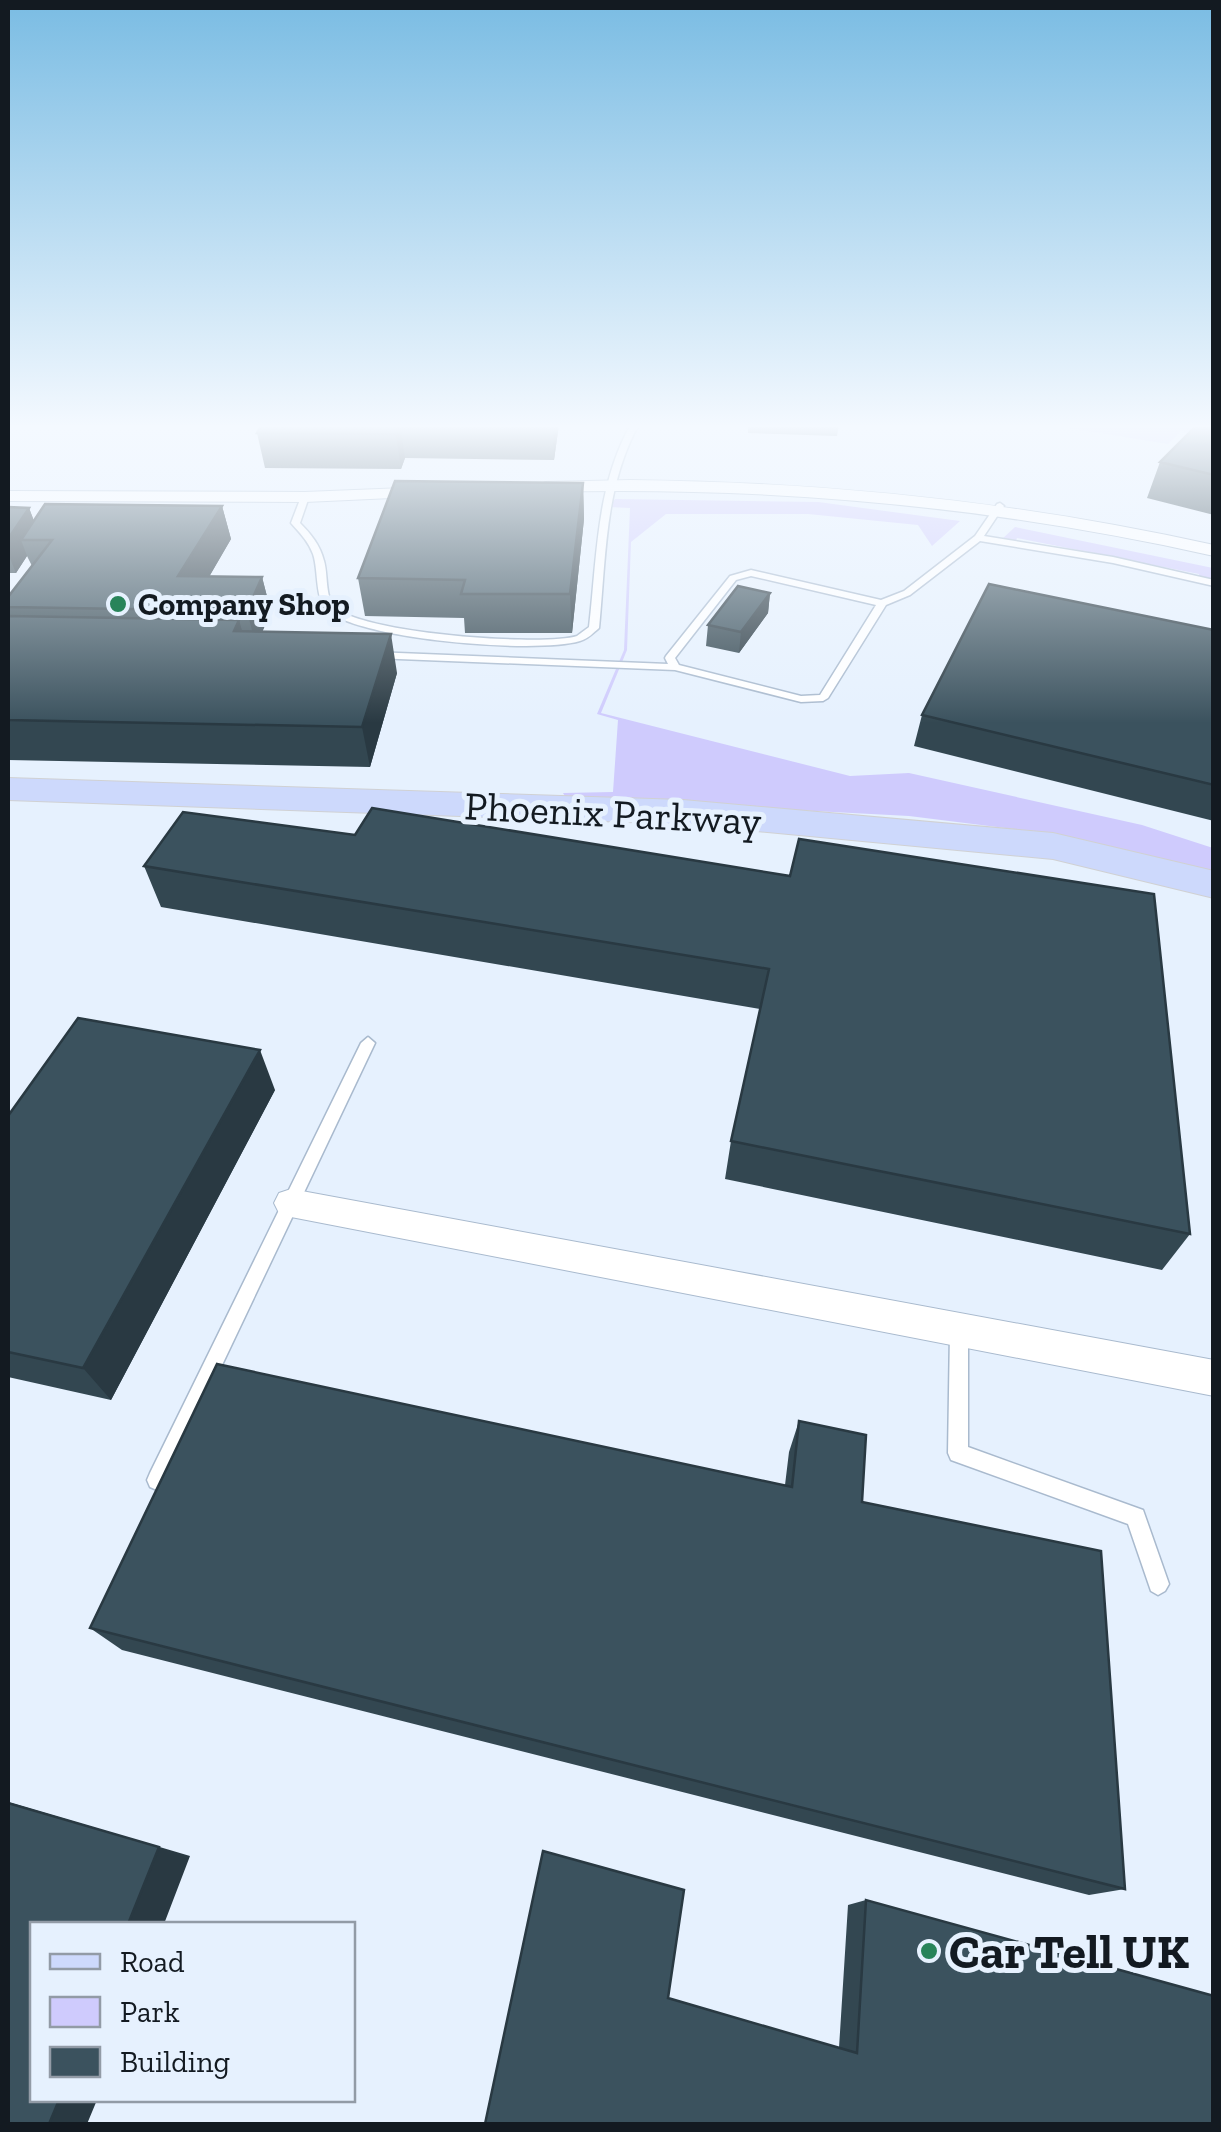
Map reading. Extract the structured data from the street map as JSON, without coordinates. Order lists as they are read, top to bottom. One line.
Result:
{"streets":{"main road":["Phoenix Parkway"]},"places":["Company Shop","Car Tell UK"],"legend":["Road","Park","Building"]}
